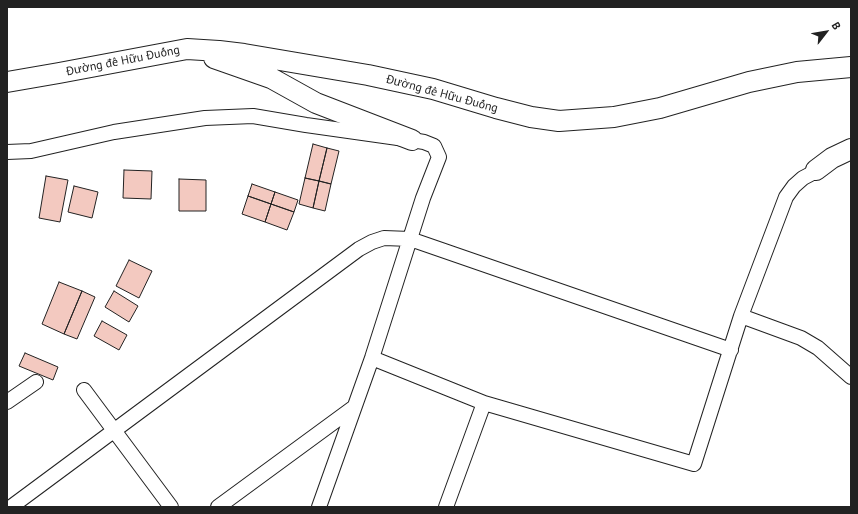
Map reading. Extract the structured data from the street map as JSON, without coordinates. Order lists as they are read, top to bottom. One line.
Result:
{"streets":{"main road":["Đường đê Hữu Đuống"]},"north":"top right"}
